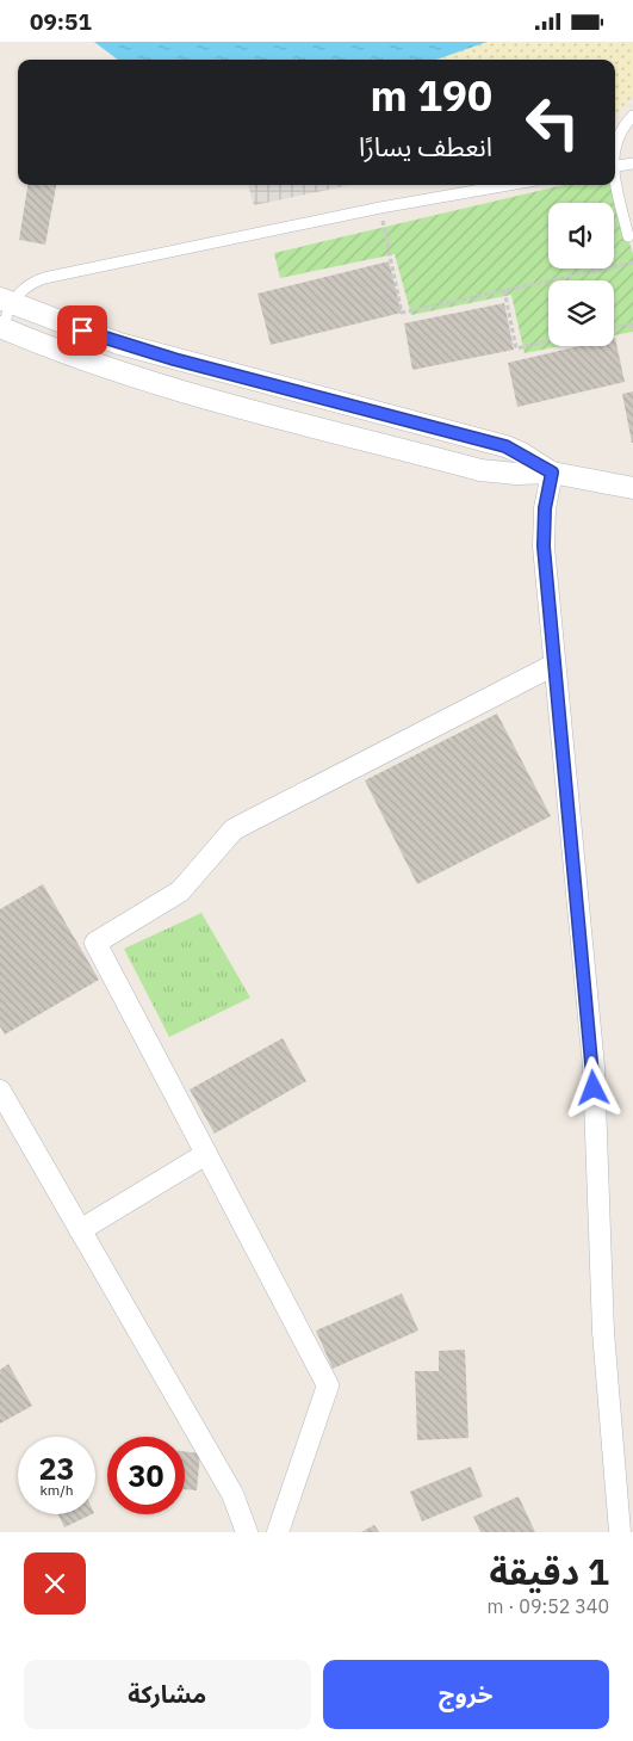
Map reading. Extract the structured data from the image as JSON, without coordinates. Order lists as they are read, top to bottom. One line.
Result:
{"page":{"status":"09:51","turn":["190 m","انعطف يسارًا"],"speed":"23 km/h","limit":"30","heading":["1 دقيقة","340 m · 09:52"],"buttons":["خروج","مشاركة"]}}
